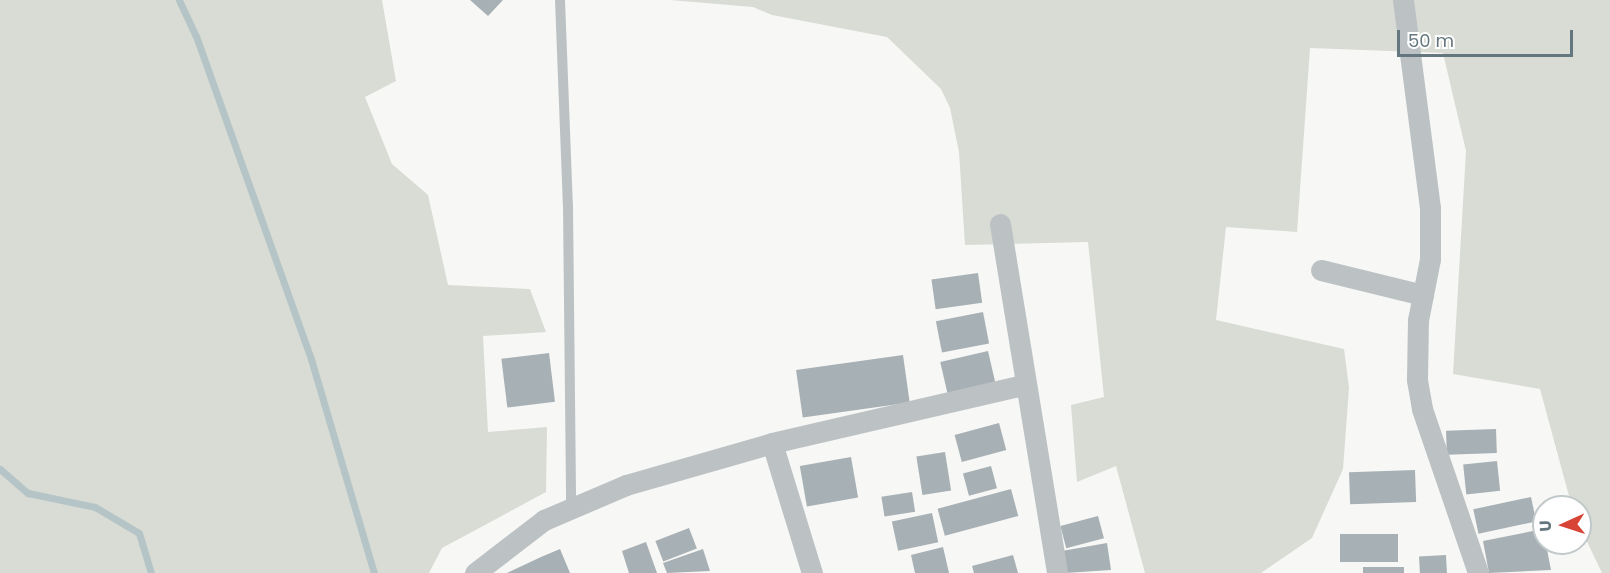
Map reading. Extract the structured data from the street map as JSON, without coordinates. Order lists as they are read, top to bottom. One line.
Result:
{"scale_bar":"50 m","north":"left"}
